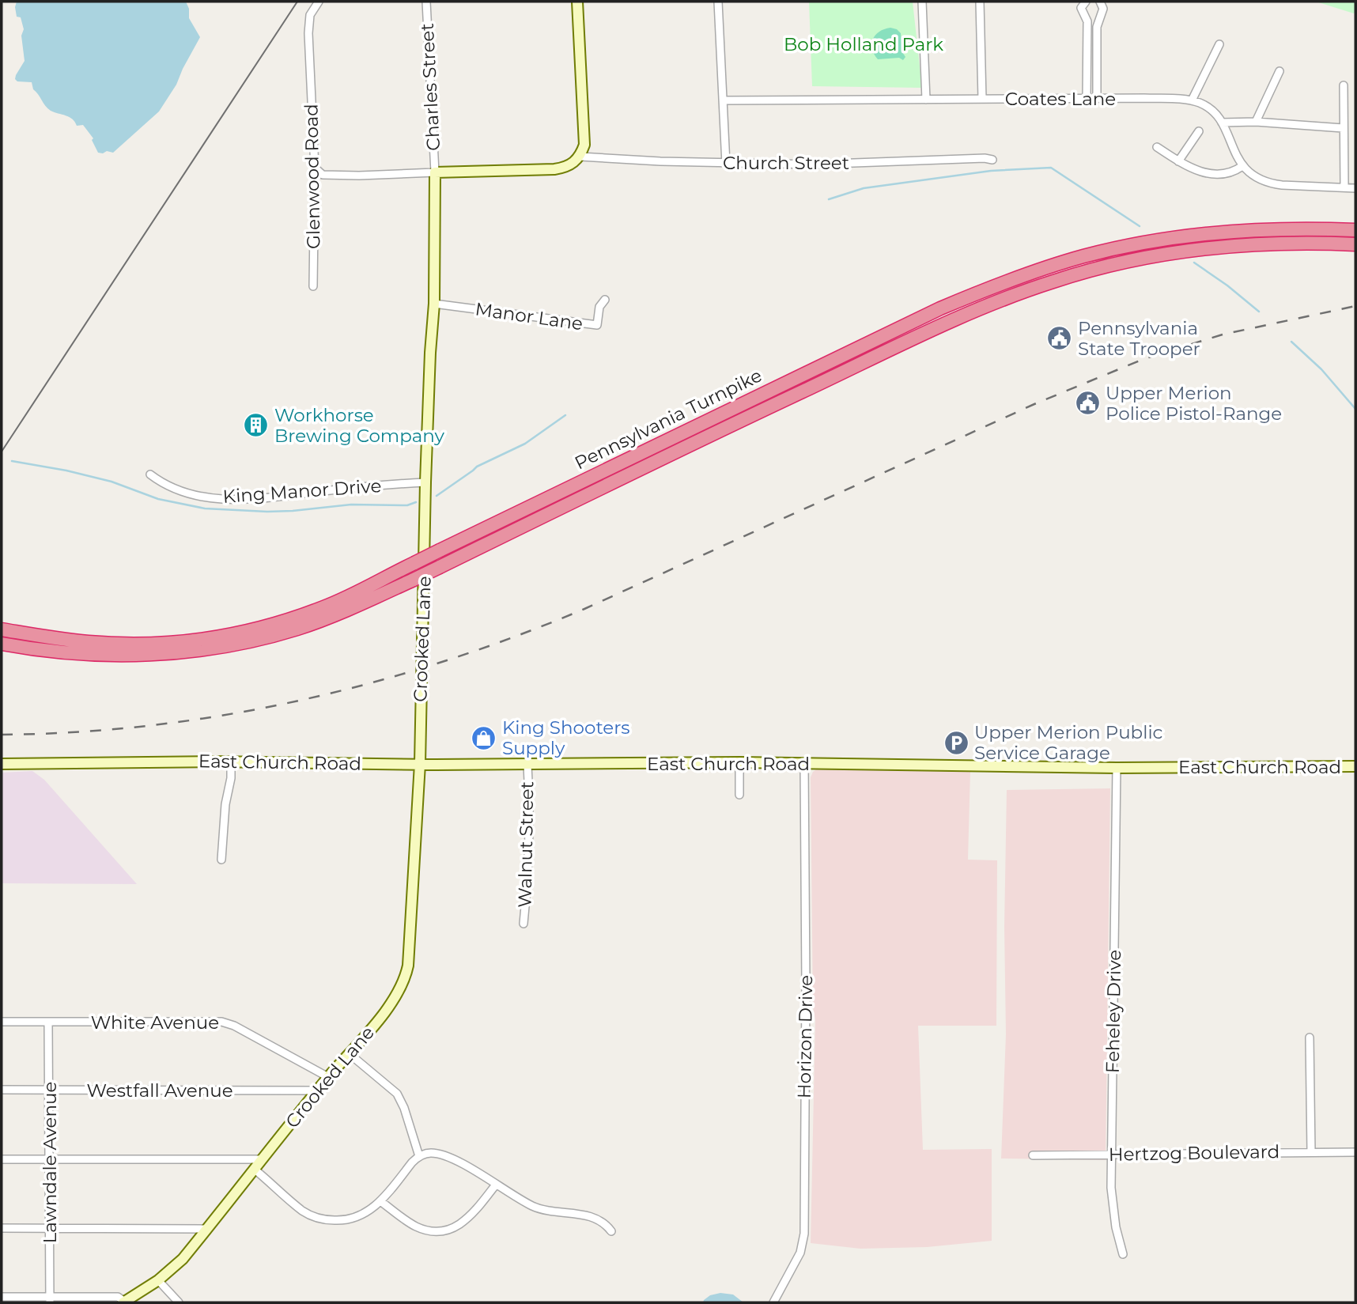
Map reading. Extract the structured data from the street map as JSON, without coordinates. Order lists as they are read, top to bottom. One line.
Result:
{"streets":{"highway":["Pennsylvania Turnpike"],"street":["Charles Street","Coates Lane","Church Street","Glenwood Road","Manor Lane","King Manor Drive","Crooked Lane","East Church Road","Walnut Street","Feheley Drive","White Avenue","Horizon Drive","Westfall Avenue","Hertzog Boulevard","Lawndale Avenue"]},"crossings":[["Charles Street","Crooked Lane"],["Manor Lane","Crooked Lane"],["King Manor Drive","Crooked Lane"],["Crooked Lane","East Church Road"],["Crooked Lane","White Avenue"],["Crooked Lane","Westfall Avenue"],["East Church Road","Walnut Street"],["East Church Road","Feheley Drive"],["East Church Road","Horizon Drive"],["Feheley Drive","Hertzog Boulevard"],["White Avenue","Lawndale Avenue"],["Westfall Avenue","Lawndale Avenue"]],"parks":["Bob Holland Park"],"places":{"public building":["Pennsylvania State Trooper","Upper Merion Police Pistol-Range"],"building":["Workhorse Brewing Company"],"shop":["King Shooters Supply"],"parking":["Upper Merion Public Service Garage"]}}
